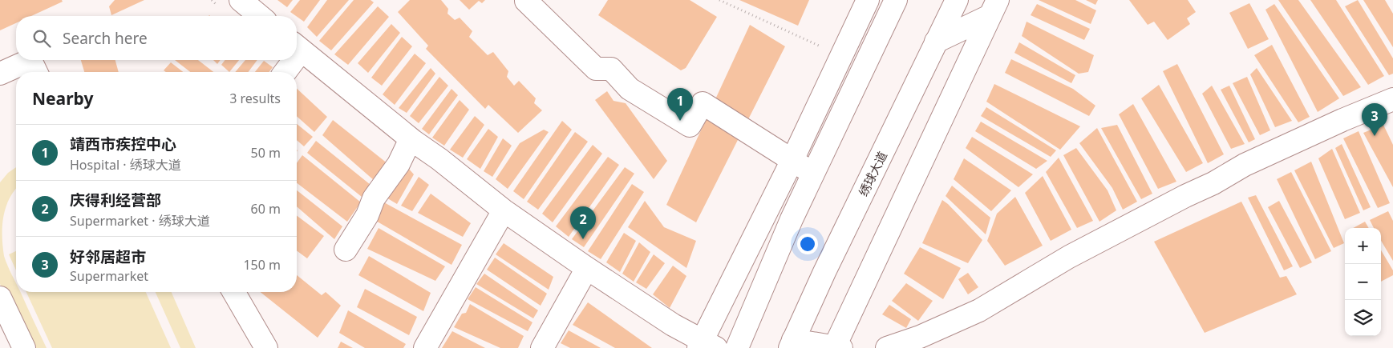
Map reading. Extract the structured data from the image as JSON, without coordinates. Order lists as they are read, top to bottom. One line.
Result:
{"streets":{"street":["绣球大道"]},"page":{"search":"Search here","heading":["Nearby","3 results"],"pins":["1","3","2"],"list":[{"mark":"1","name":"靖西市疾控中心","note":"Hospital · 绣球大道","value":"50 m"},{"mark":"2","name":"庆得利经营部","note":"Supermarket · 绣球大道","value":"60 m"},{"mark":"3","name":"好邻居超市","note":"Supermarket","value":"150 m"}],"map_buttons":["+","−"]}}
